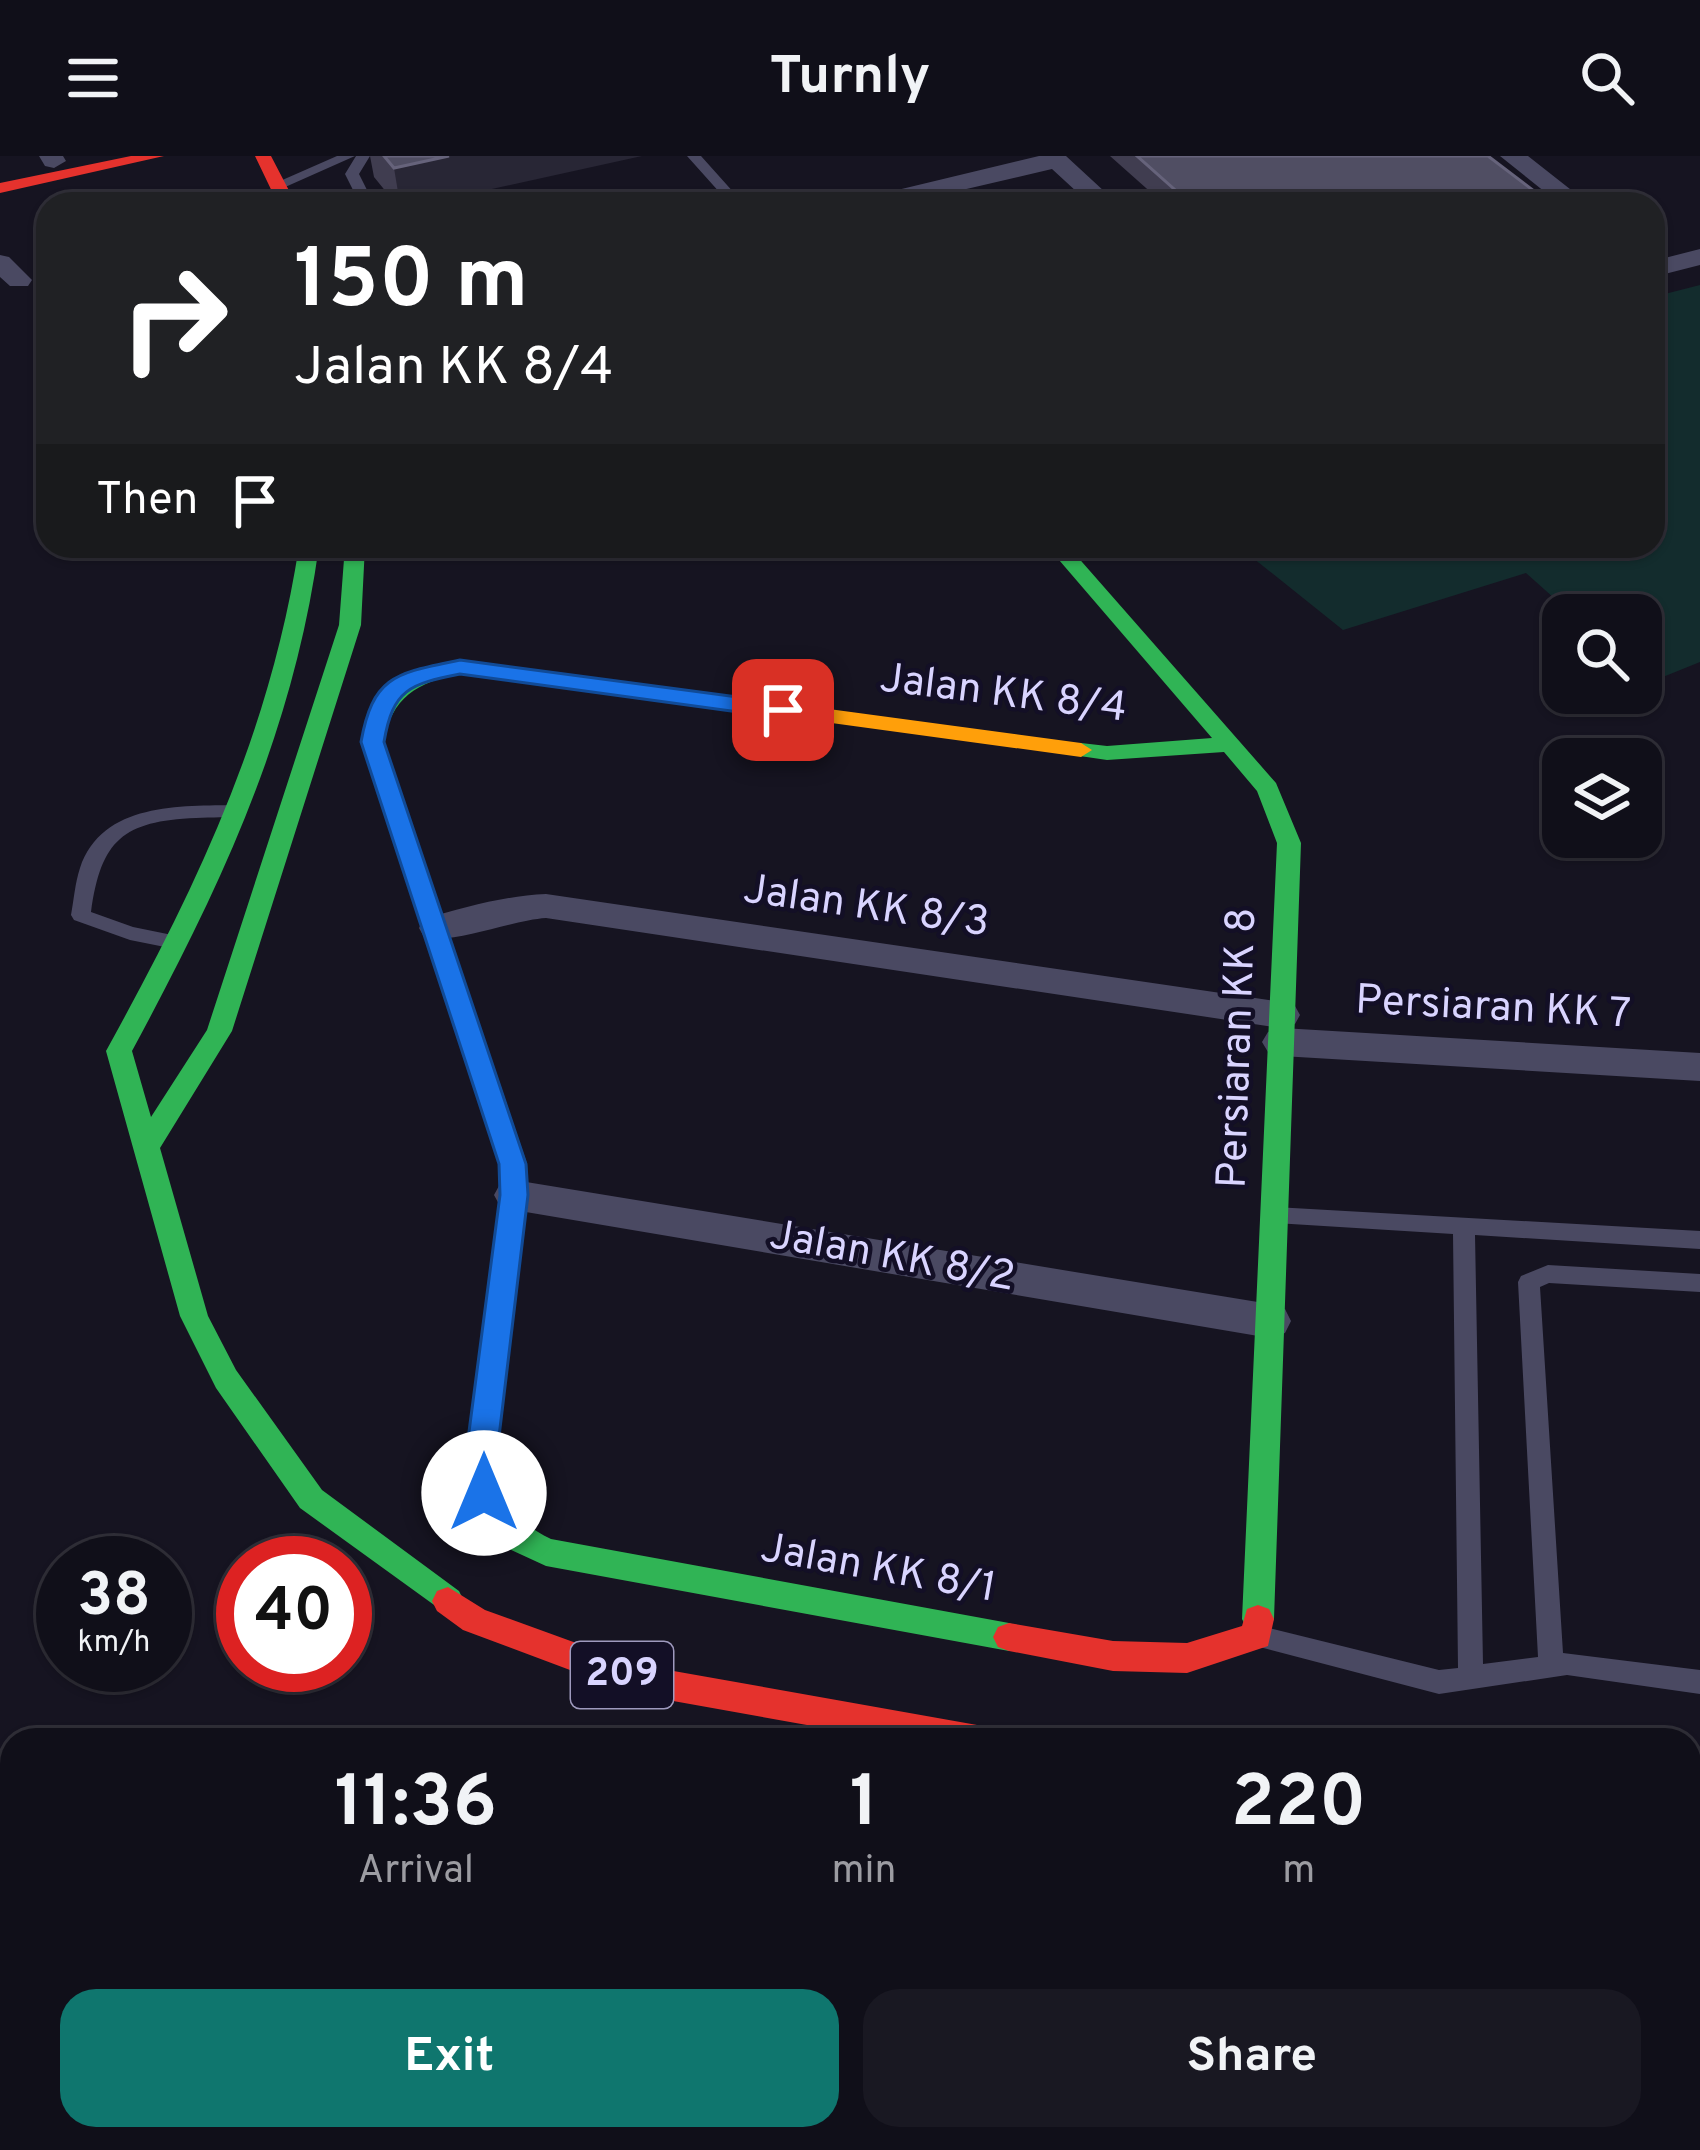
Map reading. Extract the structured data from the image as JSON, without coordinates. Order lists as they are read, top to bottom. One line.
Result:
{"streets":{"street":["Jalan KK 8/4","Jalan KK 8/3","Persiaran KK 7","Persiaran KK 8","Jalan KK 8/2","Jalan KK 8/1","209"]},"crossings":[["Jalan KK 8/4","Jalan KK 8/3"],["Jalan KK 8/4","Persiaran KK 8"],["Jalan KK 8/3","Persiaran KK 7"],["Jalan KK 8/3","Persiaran KK 8"],["Persiaran KK 7","Persiaran KK 8"],["Persiaran KK 8","Jalan KK 8/2"],["Persiaran KK 8","Jalan KK 8/1"],["Jalan KK 8/2","Jalan KK 8/1"]],"page":{"header":"Turnly","turn":["150 m","Jalan KK 8/4"],"then":"Then","speed":"38 km/h","limit":"40","eta":["11:36","Arrival","1","min","220","m"],"buttons":["Exit","Share"]}}
